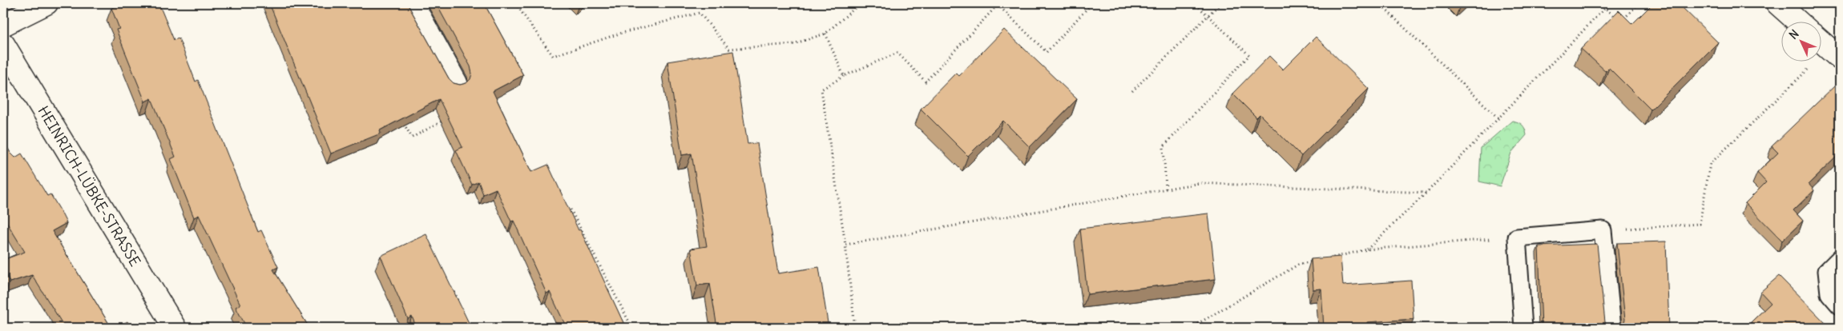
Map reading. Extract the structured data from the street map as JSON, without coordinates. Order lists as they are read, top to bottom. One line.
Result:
{"streets":{"street":["HEINRICH-LÜBKE-STRASSE"]},"north":"top left"}
